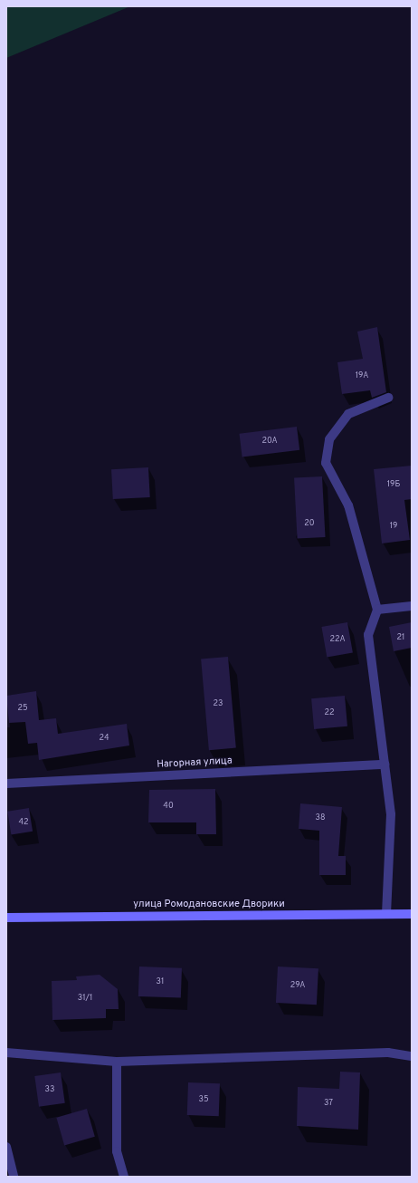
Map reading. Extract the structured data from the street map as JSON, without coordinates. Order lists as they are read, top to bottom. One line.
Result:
{"streets":{"street":["Нагорная улица","улица Ромодановские Дворики"]},"house_numbers":["19А","20А","19Б","20","19","21","22А","23","25","22","24","40","38","42","31","29А","31/1","33","35","37"]}
